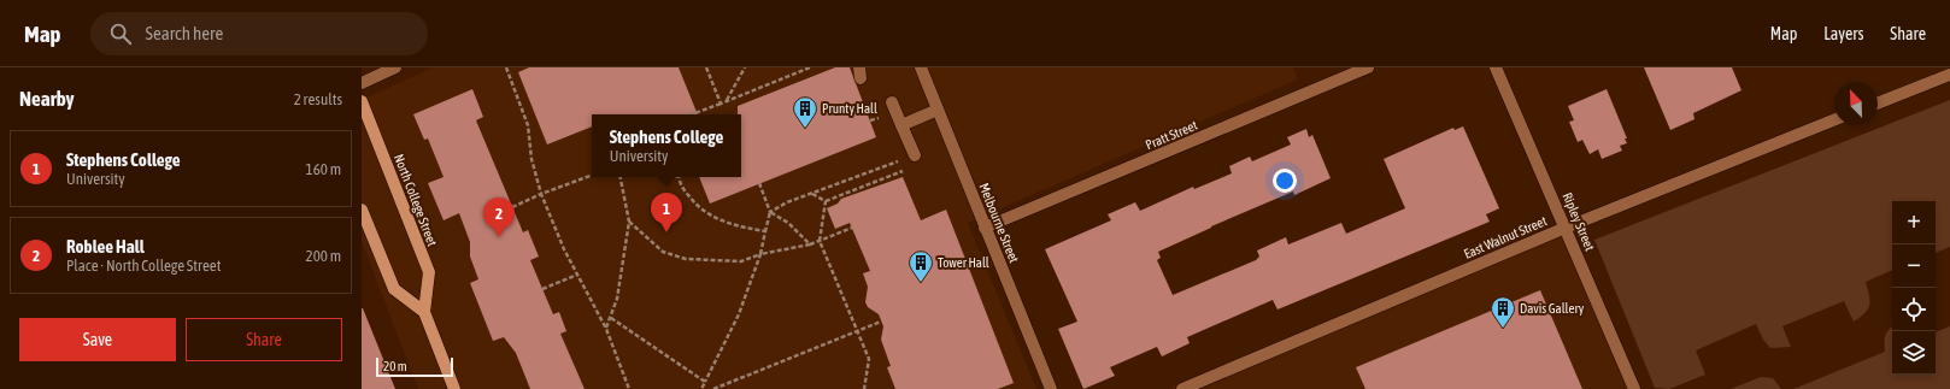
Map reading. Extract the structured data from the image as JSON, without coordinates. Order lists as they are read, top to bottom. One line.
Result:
{"streets":{"main road":["North College Street"],"street":["Pratt Street","Ripley Street","Melbourne Street","East Walnut Street"]},"crossings":[["Pratt Street","Melbourne Street"],["Ripley Street","East Walnut Street"]],"places":{"building":["Prunty Hall","Tower Hall","Davis Gallery"]},"scale_bar":"20 m","north":"top left","page":{"header":"Map","search":"Search here","nav":["Map","Layers","Share"],"heading":["Nearby","2 results"],"popup":["Stephens College","University"],"list":[{"mark":"1","name":"Stephens College","note":"University","value":"160 m"},{"mark":"2","name":"Roblee Hall","note":"Place · North College Street","value":"200 m"}],"pins":["1","2"],"map_buttons":["+","−"],"buttons":["Save","Share"],"scale":"20 m"}}
